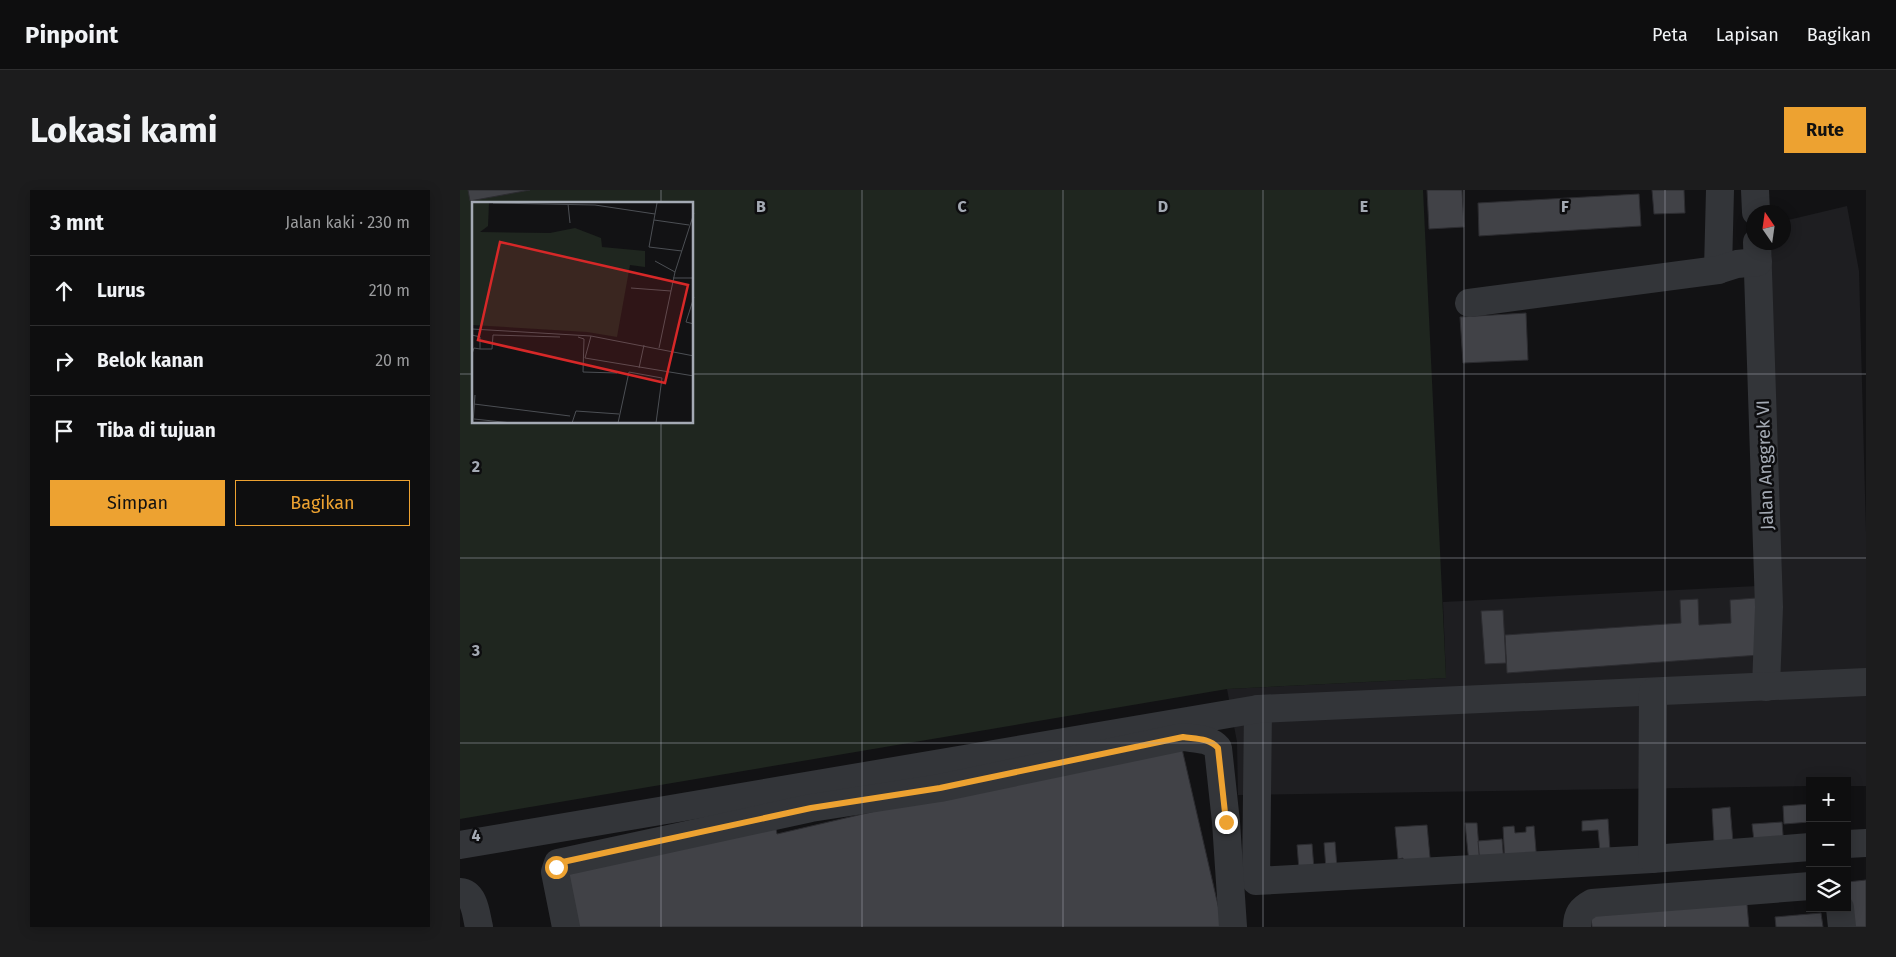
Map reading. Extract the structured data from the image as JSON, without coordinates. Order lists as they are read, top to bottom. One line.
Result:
{"streets":{"street":["Jalan Anggrek VI"]},"north":"top","page":{"header":"Pinpoint","nav":["Peta","Lapisan","Bagikan"],"buttons":["Rute",["Simpan","Bagikan"]],"title":"Lokasi kami","heading":["3 mnt","Jalan kaki · 230 m"],"list":[["Lurus","210 m"],["Belok kanan","20 m"],"Tiba di tujuan"],"map_buttons":["+","−"]},"grid":{"columns":["B","C","D","E","F"],"rows":["2","3","4"]}}
